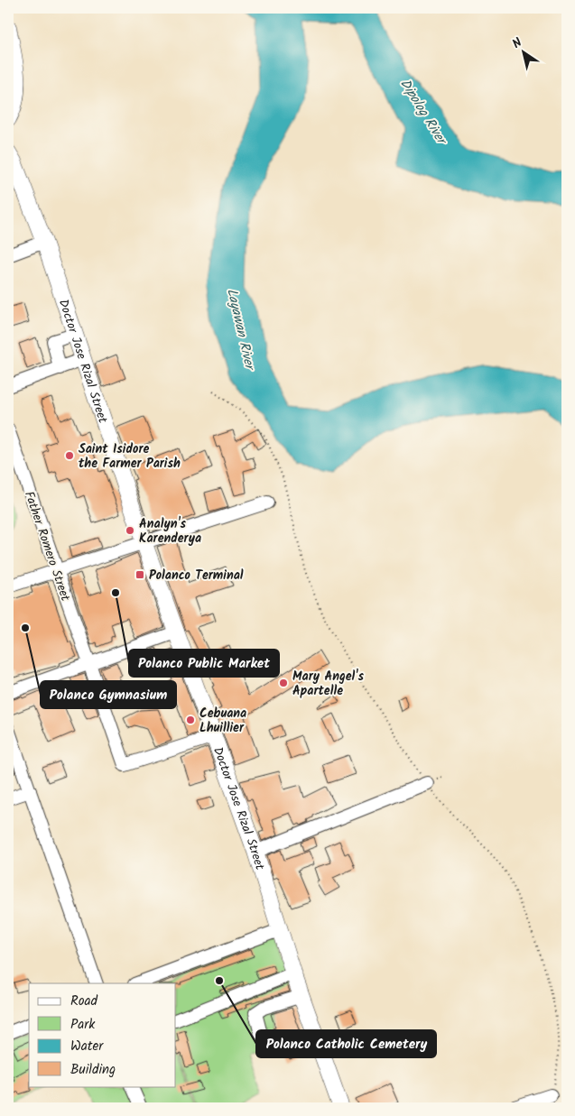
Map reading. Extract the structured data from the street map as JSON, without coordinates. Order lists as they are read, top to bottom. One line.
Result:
{"streets":{"main road":["Doctor Jose Rizal Street"],"street":["Father Romero Street"]},"crossings":[["Doctor Jose Rizal Street","Father Romero Street"]],"water":["Dipolog River","Layawan River"],"places":{"other":["Saint Isidore the Farmer Parish","Analyn's Karenderya","Polanco Public Market","Polanco Gymnasium","Mary Angel's Apartelle","Cebuana Lhuillier","Polanco Catholic Cemetery"],"transit":["Polanco Terminal"]},"legend":["Road","Park","Water","Building"],"north":"top left"}
